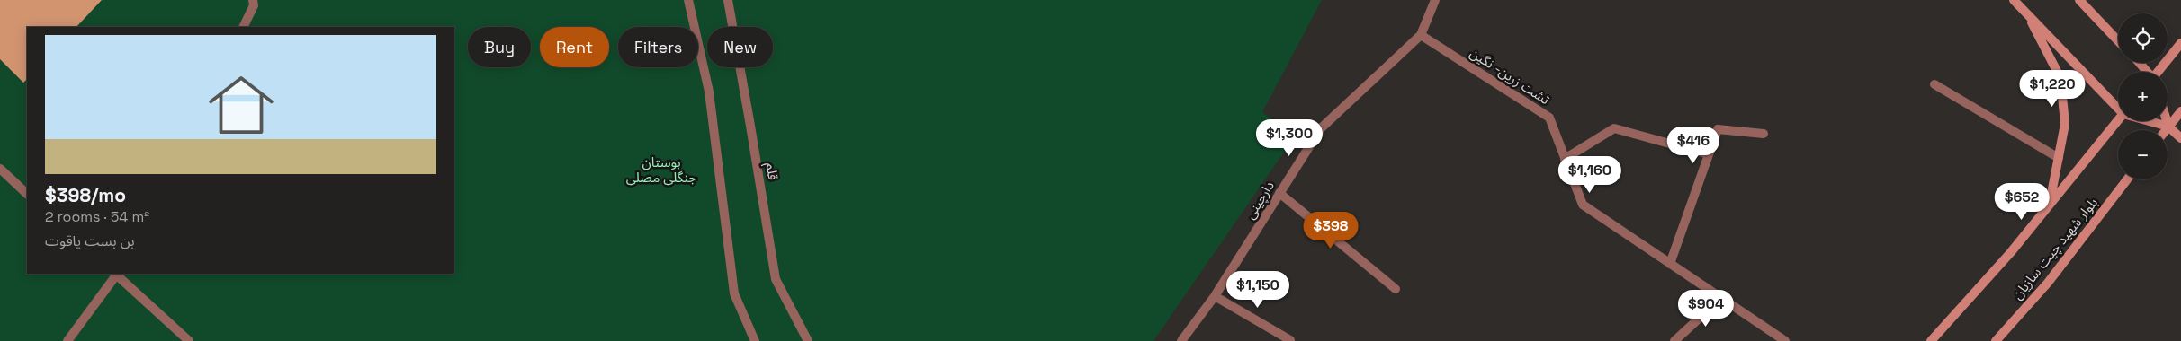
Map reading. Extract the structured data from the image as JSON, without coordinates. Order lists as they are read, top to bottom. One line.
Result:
{"streets":{"main road":["بلوار شهید چیت سازیان"],"street":["تشت زرین- نگین","قلم","دارچینی"]},"crossings":[["تشت زرین- نگین","دارچینی"]],"parks":["بوستان جنگلی مصلی"],"page":{"map_buttons":["+","−"],"chip":["Buy","Rent","Filters","New"],"list":[{"name":"$398/mo","note":"2 rooms · 54 m² · بن بست یاقوت"}],"price":["$1,220","$1,300","$416","$1,160","$652","$398","$1,150","$904"]}}
